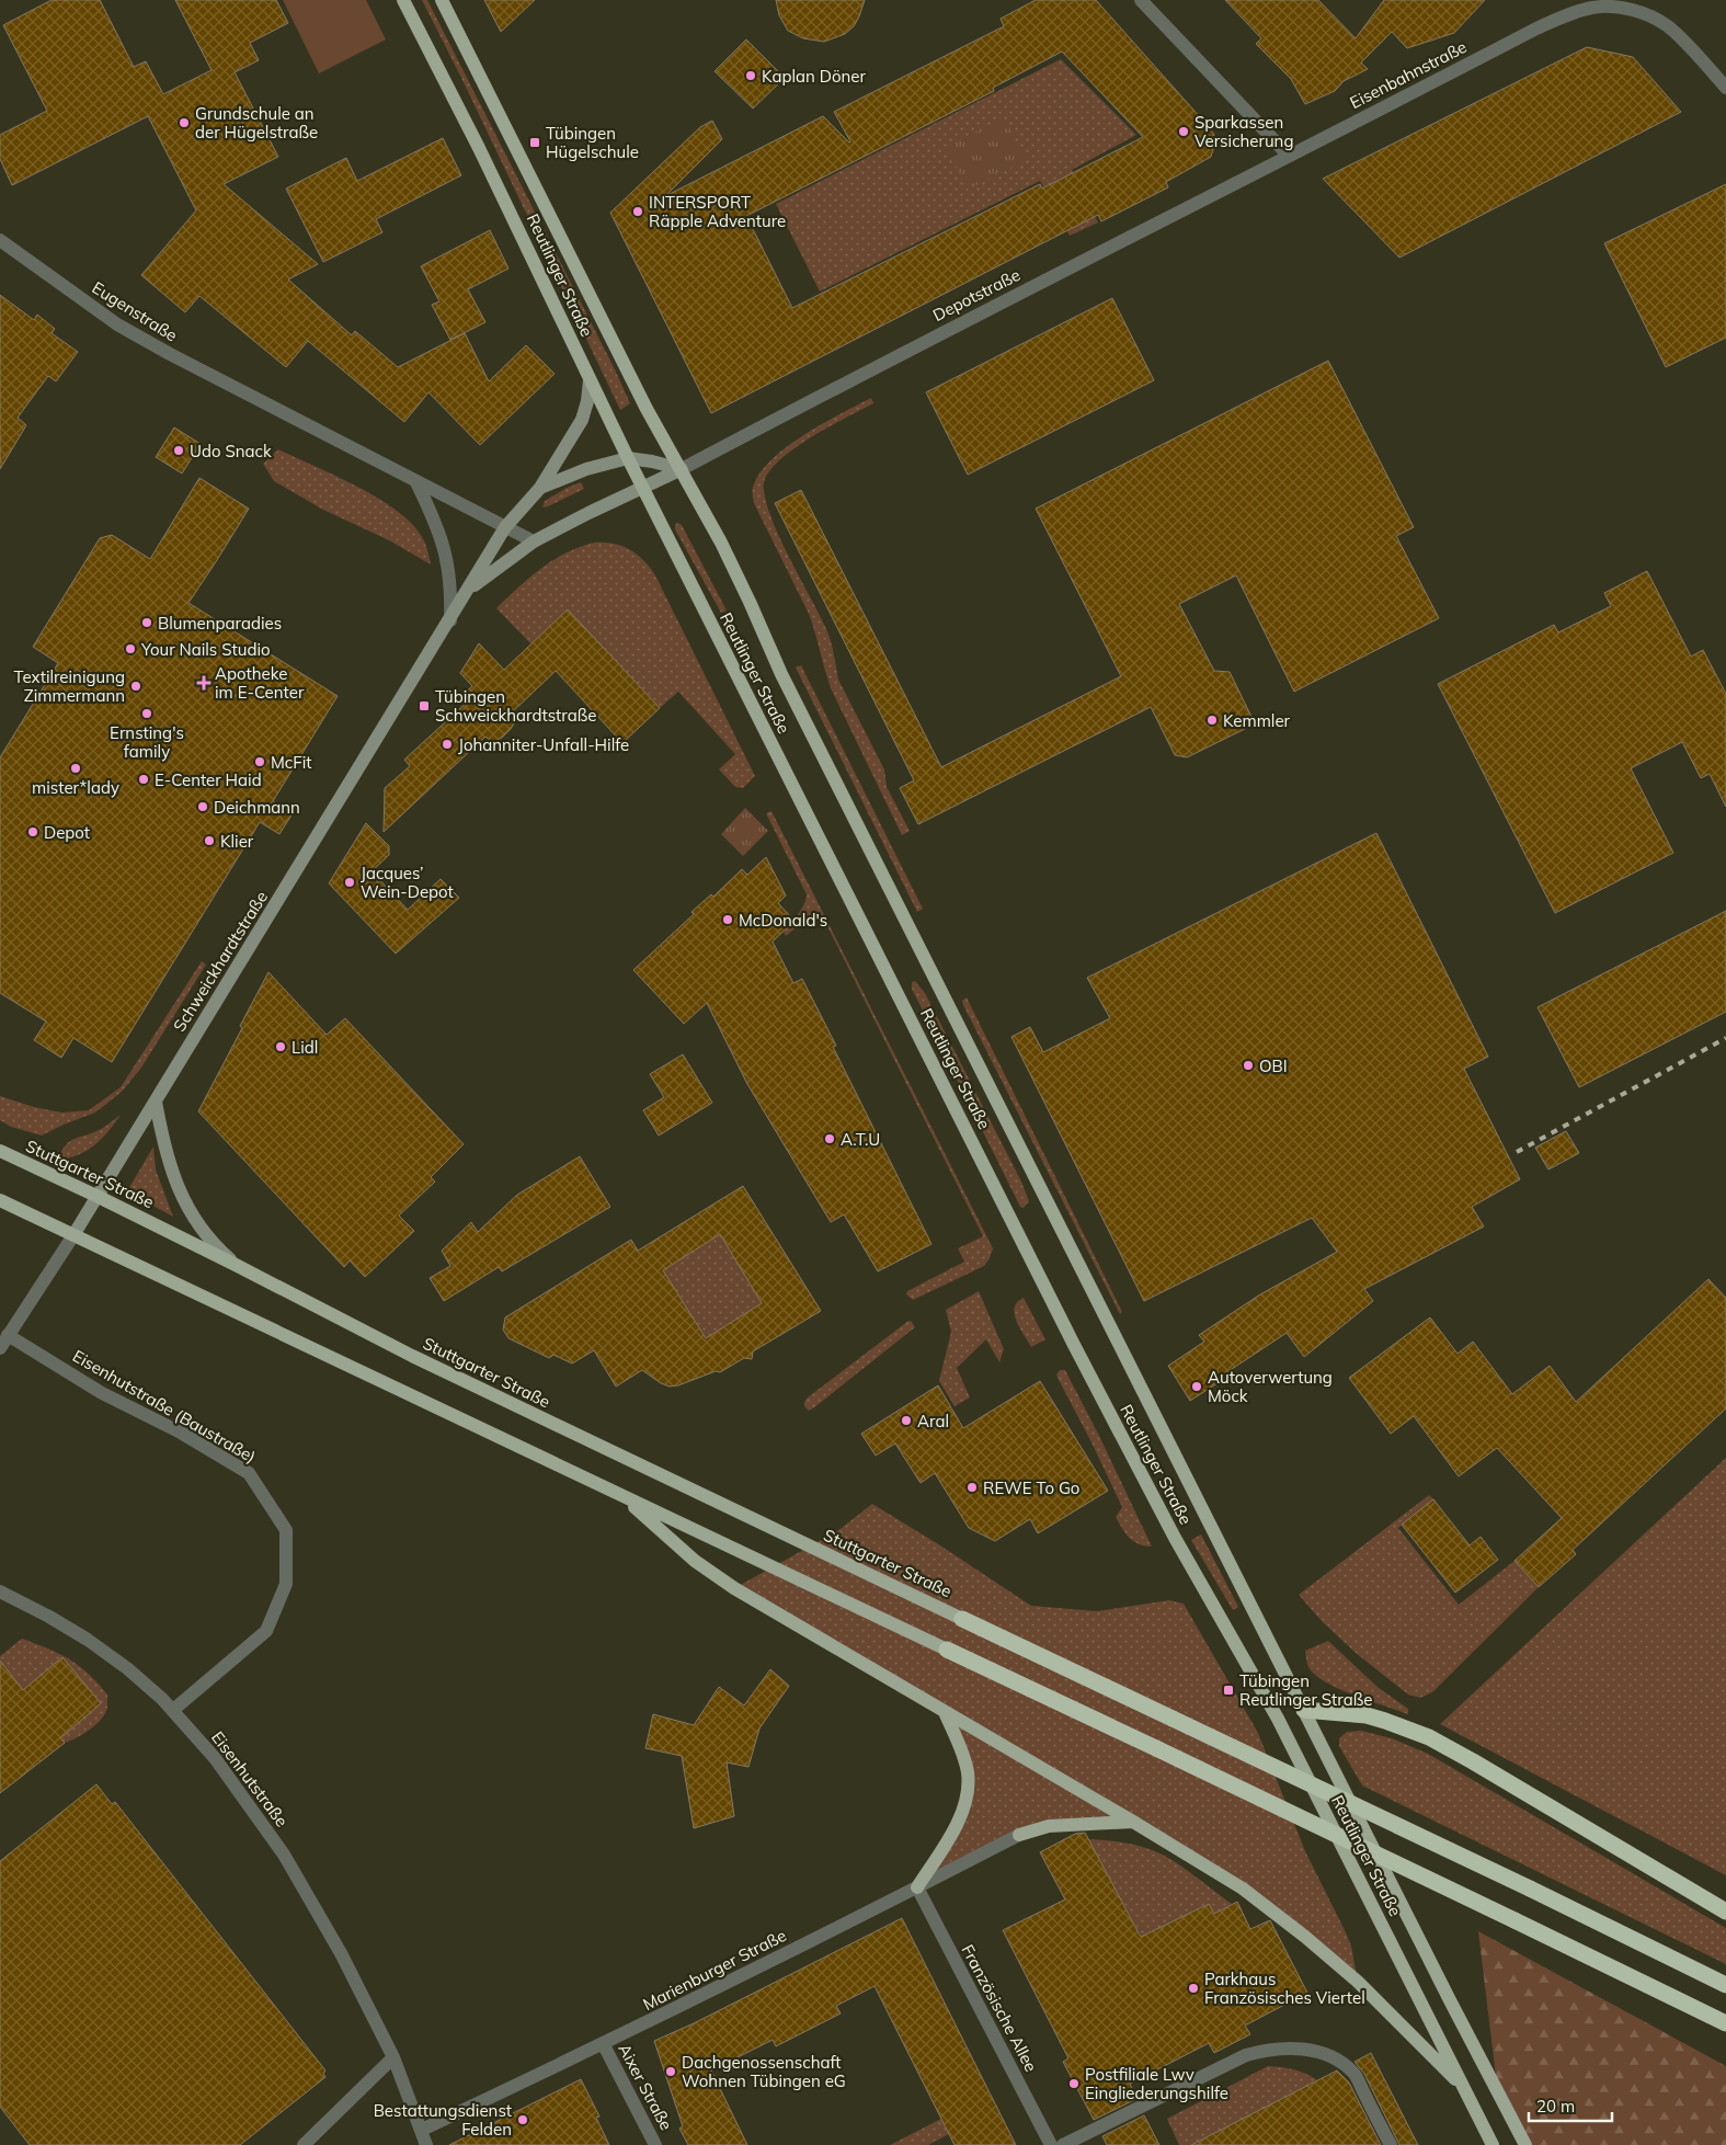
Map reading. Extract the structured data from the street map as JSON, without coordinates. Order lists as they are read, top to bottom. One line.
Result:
{"streets":{"main road":["Reutlinger Straße","Schweickhardtstraße","Stuttgarter Straße"],"street":["Eisenbahnstraße","Depotstraße","Eugenstraße","Eisenhutstraße (Baustraße)","Eisenhutstraße","Marienburger Straße","Französische Allee","Aixer Straße"]},"crossings":[["Eisenbahnstraße","Depotstraße"],["Reutlinger Straße","Depotstraße"],["Reutlinger Straße","Schweickhardtstraße"],["Depotstraße","Schweickhardtstraße"],["Eugenstraße","Schweickhardtstraße"],["Schweickhardtstraße","Stuttgarter Straße"],["Schweickhardtstraße","Eisenhutstraße (Baustraße)"],["Eisenhutstraße (Baustraße)","Eisenhutstraße"],["Eisenhutstraße","Marienburger Straße"],["Marienburger Straße","Französische Allee"],["Marienburger Straße","Aixer Straße"]],"places":{"other":["Kaplan Döner","Grundschule an der Hügelstraße","Sparkassen Versicherung","INTERSPORT Räpple Adventure","Udo Snack","Blumenparadies","Your Nails Studio","Textilreinigung Zimmermann","Ernsting's family","Kemmler","Johanniter-Unfall-Hilfe","McFit","mister*lady","E-Center Haid","Deichmann","Depot","Klier","Jacques’ Wein-Depot","McDonald's","Lidl","OBI","A.T.U","Autoverwertung Möck","Aral","REWE To Go","Parkhaus Französisches Viertel","Dachgenossenschaft Wohnen Tübingen eG","Postfiliale Lwv Eingliederungshilfe","Bestattungsdienst Felden"],"transit":["Tübingen Hügelschule","Tübingen Schweickhardtstraße","Tübingen Reutlinger Straße"],"health":["Apotheke im E-Center"]},"scale_bar":"20 m"}
